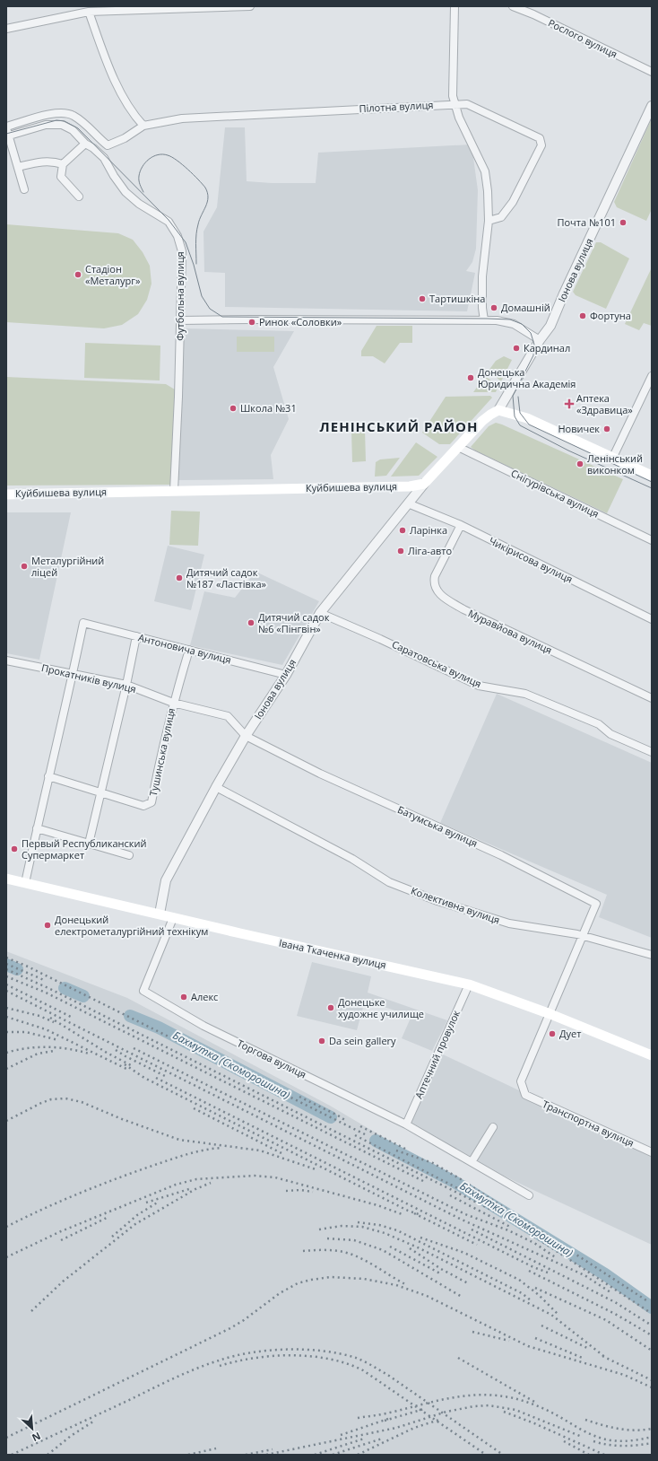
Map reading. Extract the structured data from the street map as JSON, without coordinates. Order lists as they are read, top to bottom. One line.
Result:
{"streets":{"main road":["Куйбишева вулиця","Івана Ткаченка вулиця"],"street":["Рослого вулиця","Пілотна вулиця","Іонова вулиця","Футбольна вулиця","Снігурівська вулиця","Чикірисова вулиця","Муравйова вулиця","Антоновича вулиця","Саратовська вулиця","Прокатників вулиця","Тушинська вулиця","Батумська вулиця","Колективна вулиця","Аптечний провулок","Торгова вулиця","Транспортна вулиця"]},"crossings":[["Іонова вулиця","Куйбишева вулиця"],["Іонова вулиця","Чикірисова вулиця"],["Іонова вулиця","Антоновича вулиця"],["Іонова вулиця","Саратовська вулиця"],["Іонова вулиця","Прокатників вулиця"],["Іонова вулиця","Батумська вулиця"],["Іонова вулиця","Колективна вулиця"],["Іонова вулиця","Івана Ткаченка вулиця"],["Футбольна вулиця","Куйбишева вулиця"],["Чикірисова вулиця","Муравйова вулиця"],["Антоновича вулиця","Прокатників вулиця"],["Антоновича вулиця","Тушинська вулиця"],["Прокатників вулиця","Тушинська вулиця"],["Прокатників вулиця","Батумська вулиця"],["Батумська вулиця","Колективна вулиця"],["Івана Ткаченка вулиця","Аптечний провулок"],["Івана Ткаченка вулиця","Торгова вулиця"],["Івана Ткаченка вулиця","Транспортна вулиця"],["Аптечний провулок","Торгова вулиця"]],"districts":["ЛЕНІНСЬКИЙ РАЙОН"],"water":["Бахмутка (Скоморошина)"],"places":{"other":["Почта №101","Стадіон «Металург»","Тартишкіна","Домашній","Фортуна","Ринок «Соловки»","Кардинал","Донецька Юридична Академія","Школа №31","Новичек","Ленінський виконком","Ларінка","Ліга-авто","Металургійний ліцей","Дитячий садок №187 «Ластівка»","Дитячий садок №6 «Пінгвін»","Первый Республиканский Супермаркет","Донецький електрометалургійний технікум","Алекс","Донецьке художнє училище","Дует","Da sein gallery"],"health":["Аптека «Здравица»"]},"north":"bottom right"}
